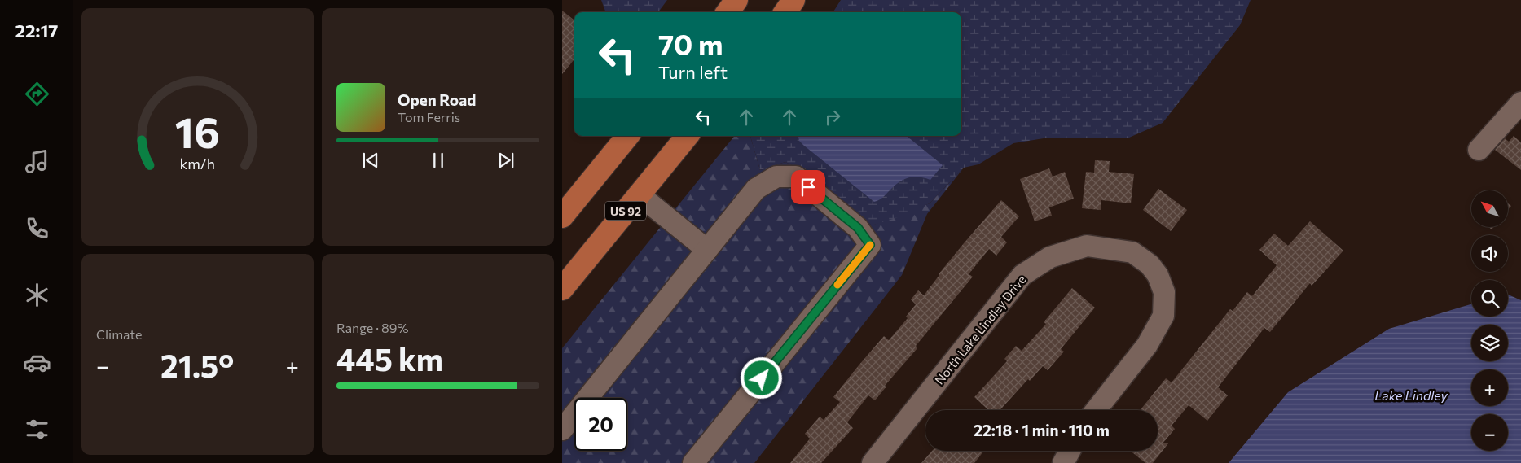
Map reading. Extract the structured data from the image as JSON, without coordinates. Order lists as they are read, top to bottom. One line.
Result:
{"streets":{"main road":["US 92"],"street":["North Lake Lindley Drive"]},"water":["Lake Lindley"],"north":"top left","page":{"tabs":"22:17","turn":["70 m","Turn left"],"song":["Open Road","Tom Ferris"],"map_buttons":["+","−"],"tile":["Climate",["Range · 89%","445 km"]],"heat":["−","21.5°","+"],"limit":"20","trip":"22:18 · 1 min · 110 m","gauge":["16","km/h"]}}
